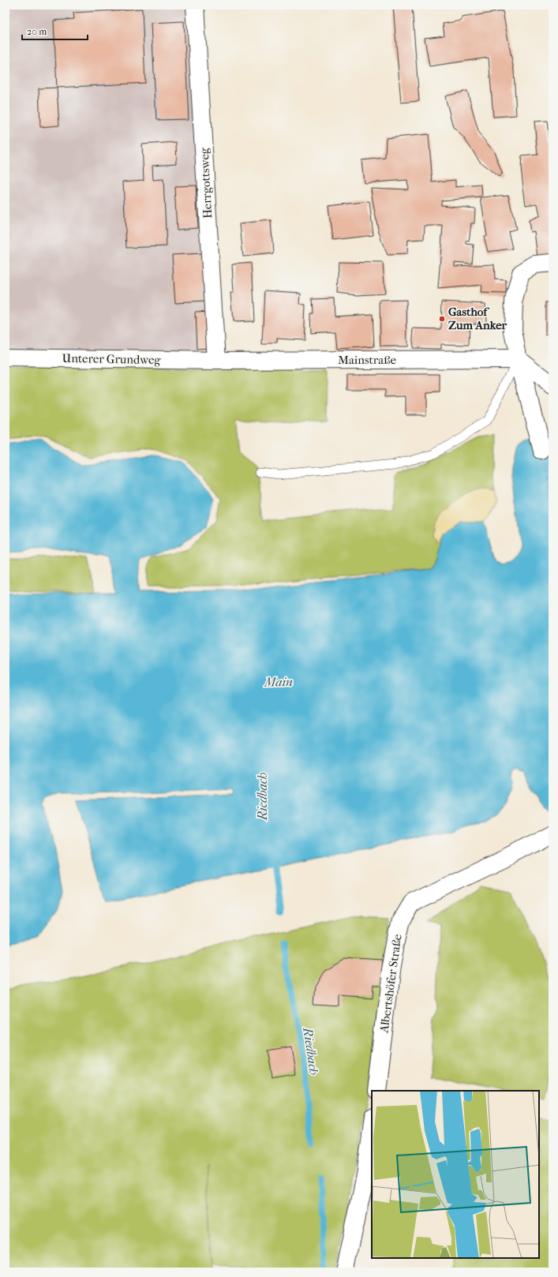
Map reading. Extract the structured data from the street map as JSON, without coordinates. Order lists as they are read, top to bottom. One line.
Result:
{"streets":{"street":["Herrgottsweg","Unterer Grundweg","Mainstraße","Albertshöfer Straße"]},"crossings":[["Herrgottsweg","Unterer Grundweg"],["Herrgottsweg","Mainstraße"],["Unterer Grundweg","Mainstraße"]],"water":["Main","Riedbach"],"places":["Gasthof Zum Anker"],"scale_bar":"20 m"}
